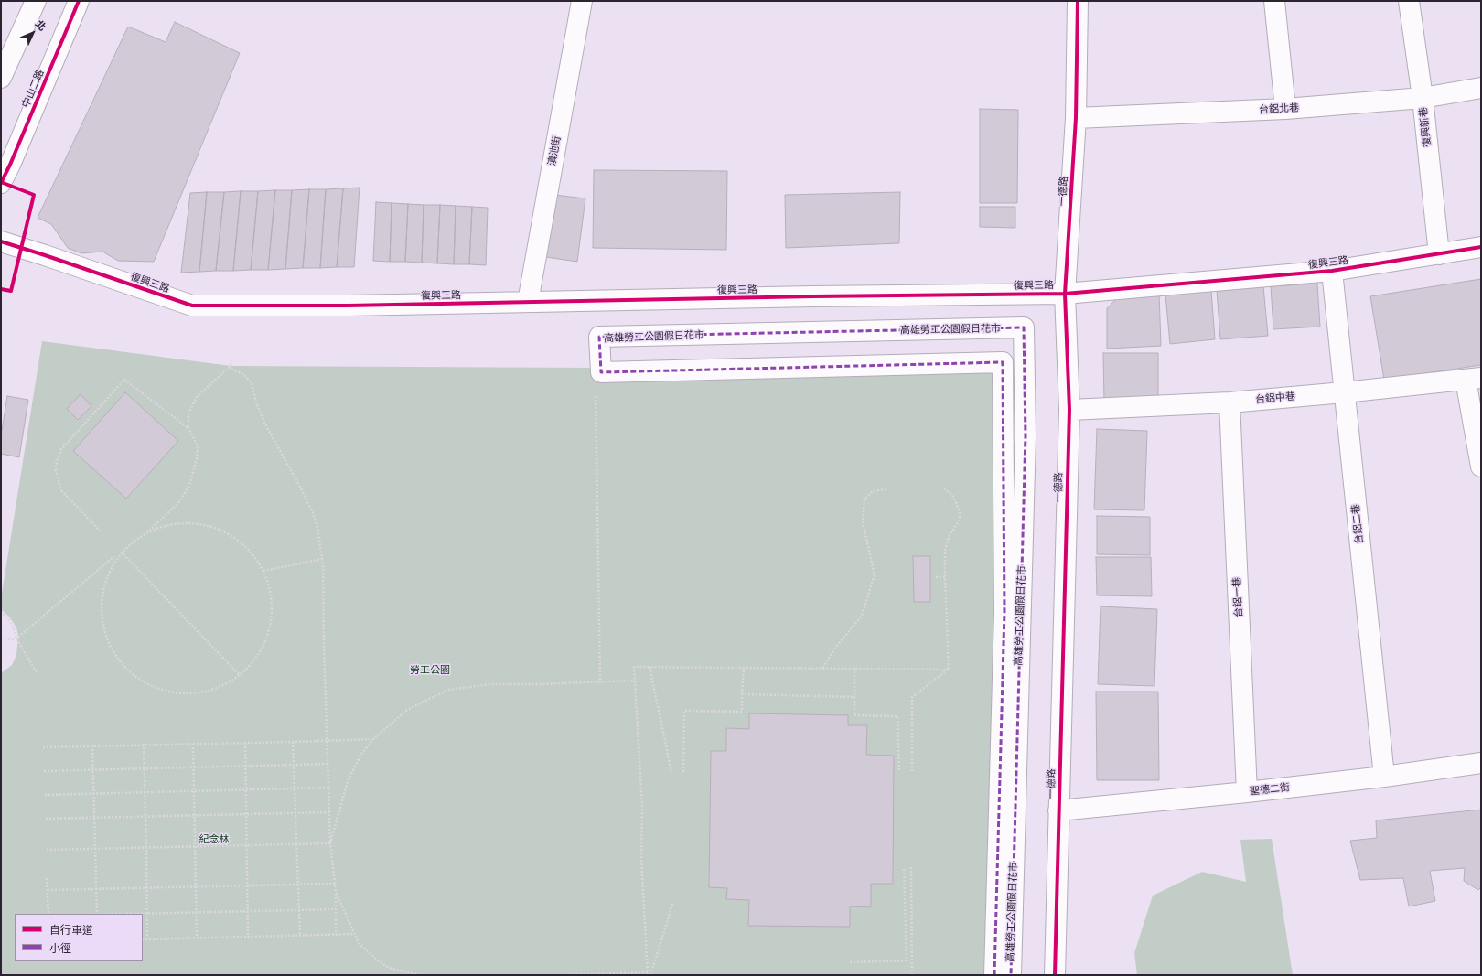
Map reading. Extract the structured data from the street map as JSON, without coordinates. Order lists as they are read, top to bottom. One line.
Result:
{"streets":{"street":["中山二路","台鋁北巷","復興新巷","滇池街","一德路","復興三路","高雄勞工公園假日花市","台鋁中巷","台鋁二巷","台鋁一巷","聖德二街"]},"crossings":[["台鋁北巷","復興新巷"],["台鋁北巷","一德路"],["復興新巷","復興三路"],["滇池街","復興三路"],["一德路","復興三路"],["一德路","台鋁中巷"],["一德路","聖德二街"],["復興三路","台鋁二巷"],["台鋁中巷","台鋁二巷"],["台鋁中巷","台鋁一巷"],["台鋁二巷","聖德二街"],["台鋁一巷","聖德二街"]],"parks":["勞工公園","紀念林"],"legend":["自行車道","小徑"],"north":"top right"}
